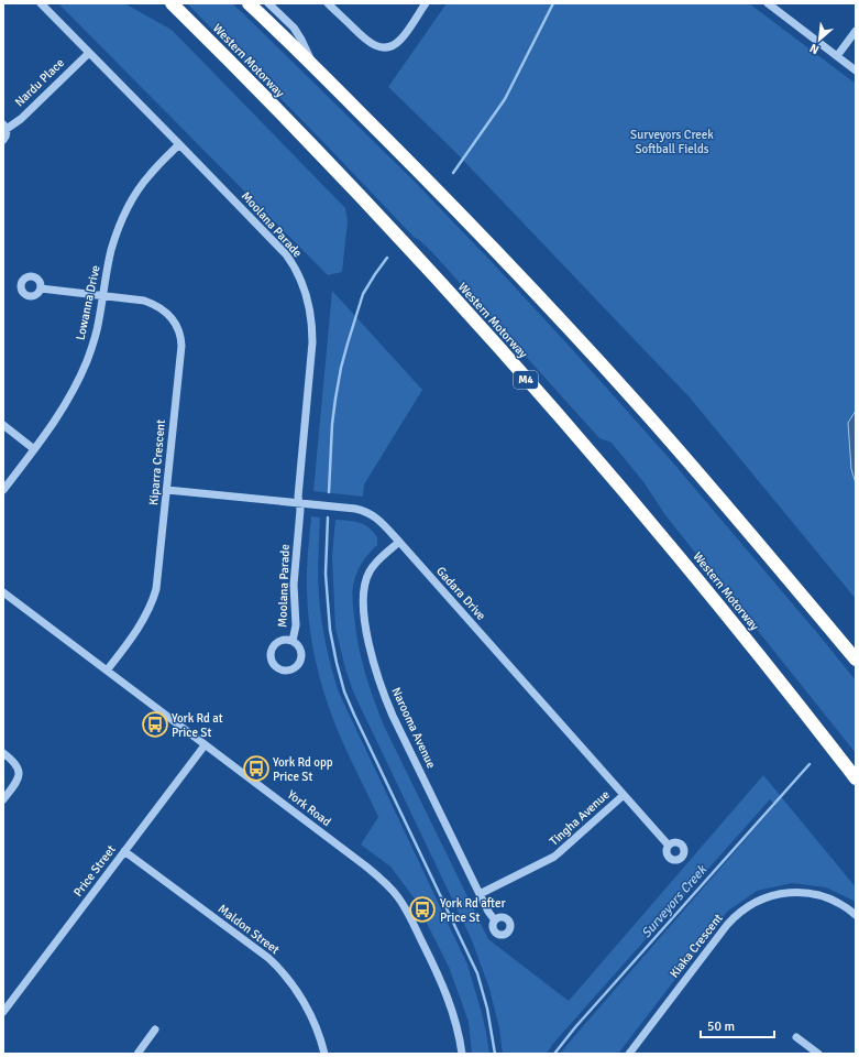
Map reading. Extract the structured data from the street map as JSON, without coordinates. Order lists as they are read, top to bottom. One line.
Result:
{"streets":{"highway":["Western Motorway","M4"],"street":["Nardu Place","Moolana Parade","Lowanna Drive","Kiparra Crescent","Gadara Drive","Narooma Avenue","York Road","Tingha Avenue","Price Street","Maldon Street","Kiaka Crescent"]},"crossings":[["Nardu Place","Moolana Parade"],["Moolana Parade","Lowanna Drive"],["Moolana Parade","Gadara Drive"],["Lowanna Drive","Kiparra Crescent"],["Kiparra Crescent","Gadara Drive"],["Kiparra Crescent","York Road"],["Gadara Drive","Narooma Avenue"],["Gadara Drive","Tingha Avenue"],["Narooma Avenue","Tingha Avenue"],["York Road","Price Street"],["Price Street","Maldon Street"]],"water":["Surveyors Creek"],"parks":["Surveyors Creek Softball Fields"],"places":{"bus stop":["York Rd at Price St","York Rd opp Price St","York Rd after Price St"]},"scale_bar":"50 m","north":"bottom left"}
